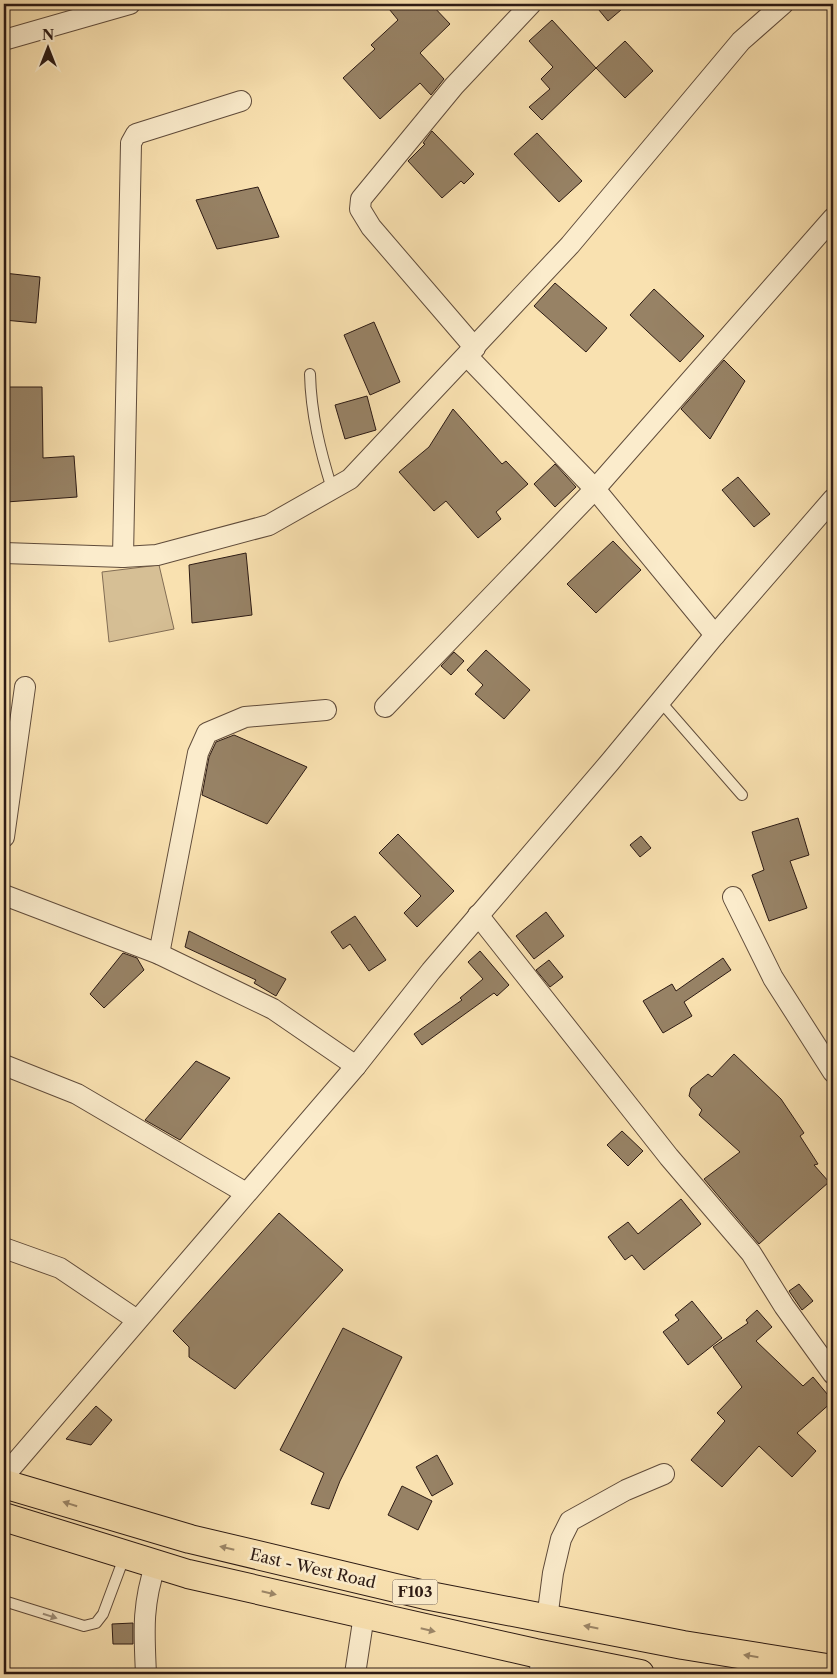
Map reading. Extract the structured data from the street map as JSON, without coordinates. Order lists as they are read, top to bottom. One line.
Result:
{"streets":{"main road":["East - West Road","F103"]},"north":"top"}
